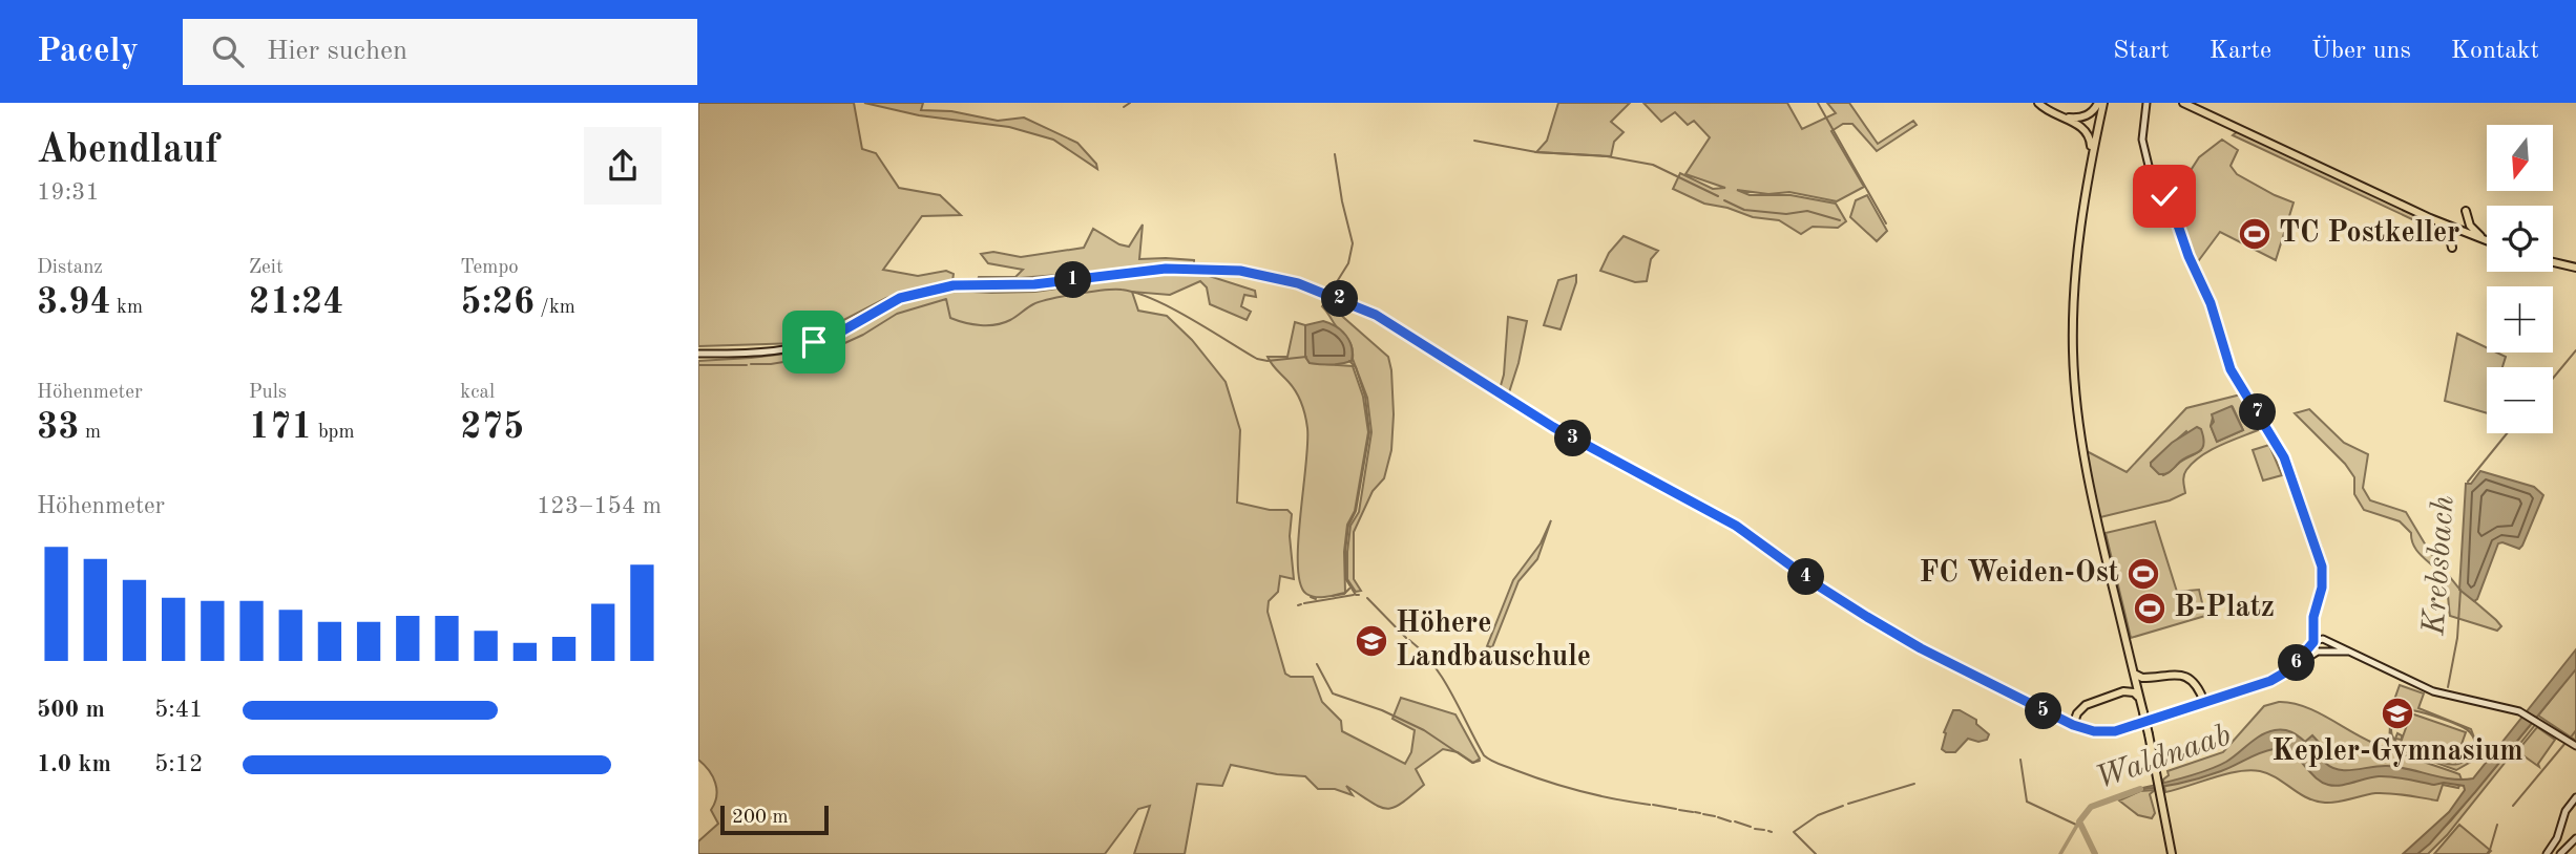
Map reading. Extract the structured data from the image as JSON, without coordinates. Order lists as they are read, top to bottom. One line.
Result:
{"water":["Krebsbach","Waldnaab"],"places":{"sports":["TC Postkeller","FC Weiden-Ost","B-Platz"],"school or university":["Höhere Landbauschule","Kepler-Gymnasium"]},"scale_bar":"200 m","north":"bottom","page":{"header":"Pacely","search":"Hier suchen","nav":["Start","Karte","Über uns","Kontakt"],"heading":["Abendlauf","19:31"],"map_buttons":["+","−"],"stats":[["Distanz","3.94 km"],["Zeit","21:24"],["Tempo","5:26 /km"],["Höhenmeter","33 m"],["Puls","171 bpm"],["kcal","275"]],"pins":["1","2","7","3","4","6","5"],"chart":["Höhenmeter","123–154 m"],"list":[{"name":"500 m","note":"5:41"},{"name":"1.0 km","note":"5:12"}],"scale":"200 m"}}
